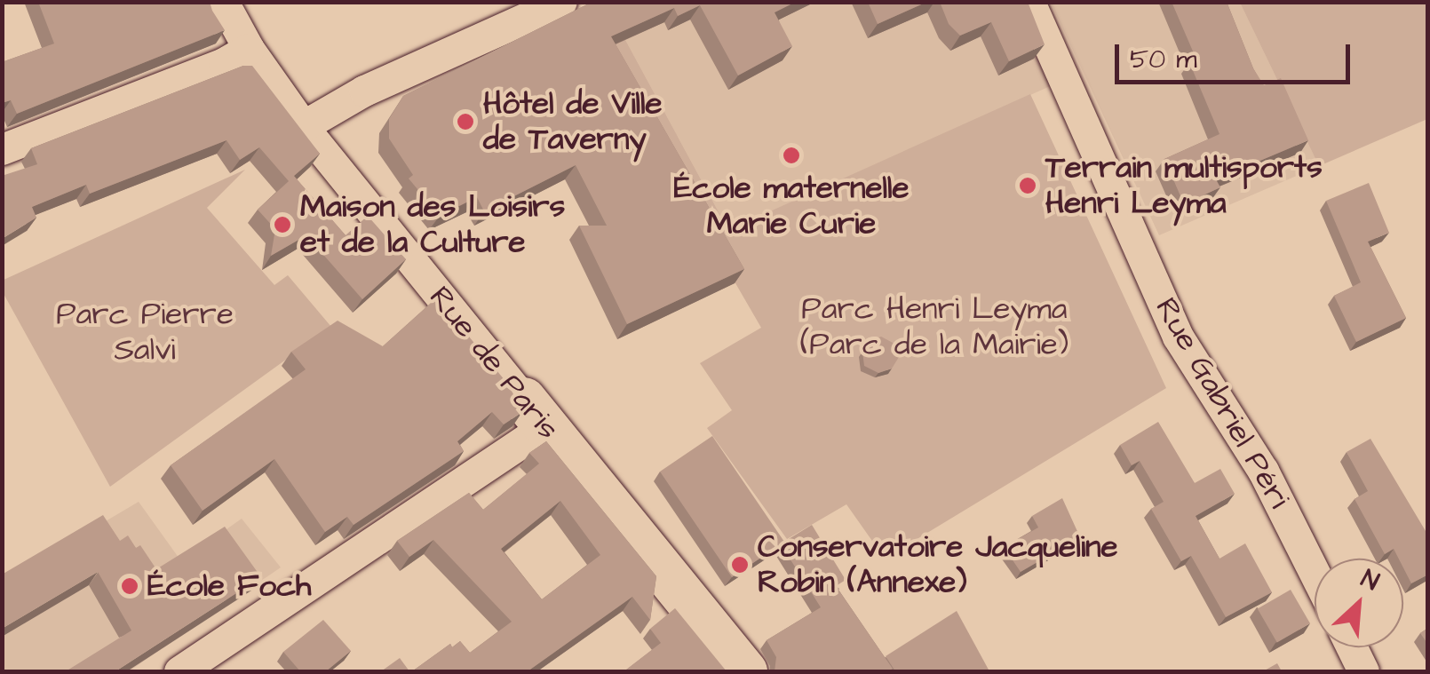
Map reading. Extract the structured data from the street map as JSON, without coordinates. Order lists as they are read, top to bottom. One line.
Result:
{"streets":{"street":["Rue de Paris","Rue Gabriel Péri"]},"parks":["Parc Henri Leyma (Parc de la Mairie)","Parc Pierre Salvi"],"places":["Hôtel de Ville de Taverny","École maternelle Marie Curie","Terrain multisports Henri Leyma","Maison des Loisirs et de la Culture","Conservatoire Jacqueline Robin (Annexe)","École Foch"],"scale_bar":"50 m","north":"top right"}
